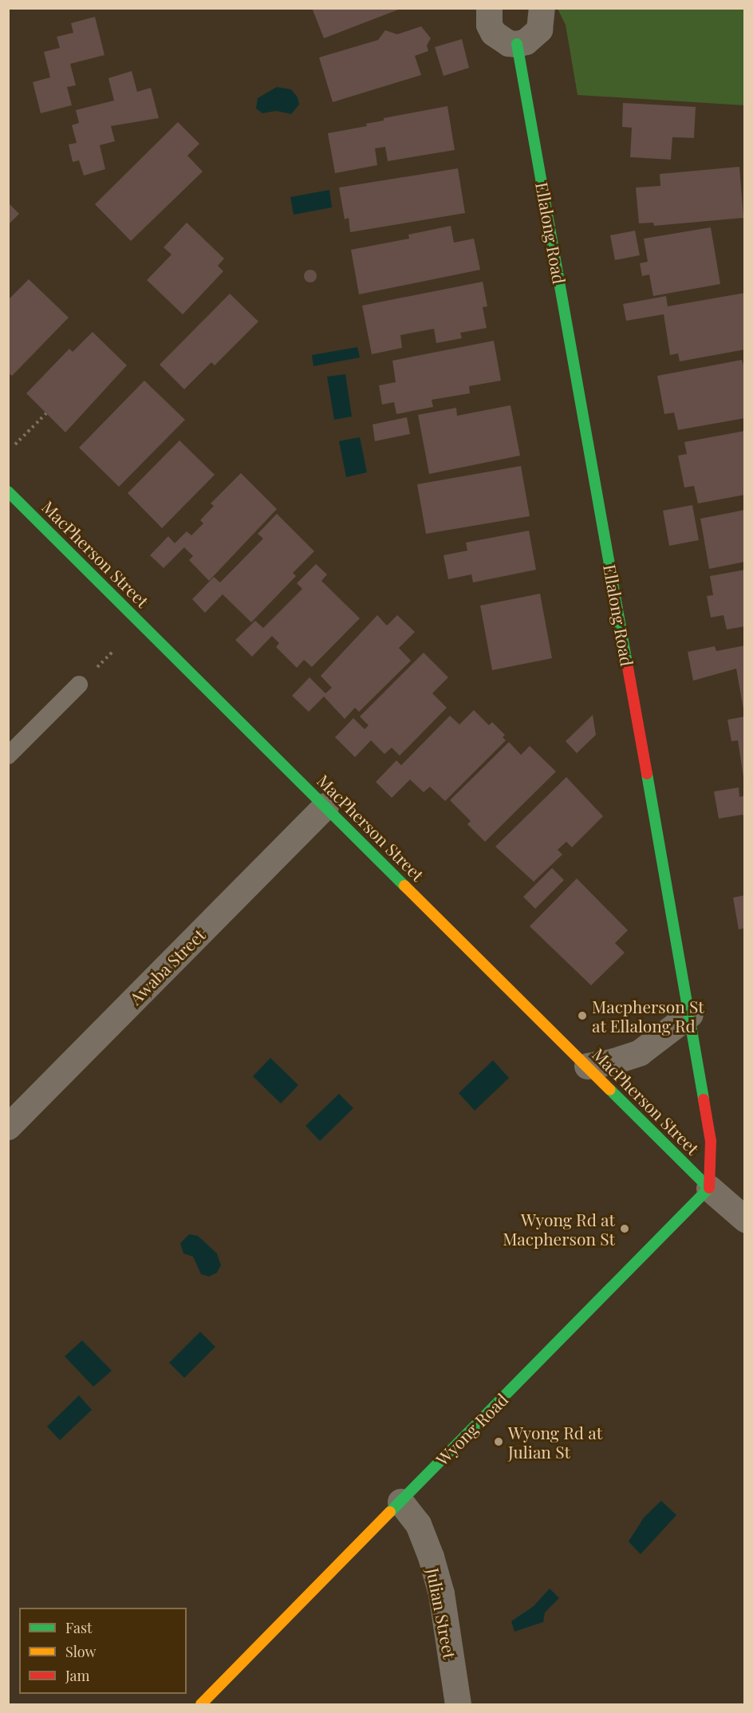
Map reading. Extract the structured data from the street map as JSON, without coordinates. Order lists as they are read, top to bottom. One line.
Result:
{"streets":{"street":["Ellalong Road","MacPherson Street","Awaba Street","Wyong Road","Julian Street"]},"crossings":[["Ellalong Road","MacPherson Street"],["Ellalong Road","Wyong Road"],["MacPherson Street","Awaba Street"],["MacPherson Street","Wyong Road"],["Wyong Road","Julian Street"]],"places":["Macpherson St at Ellalong Rd","Wyong Rd at Macpherson St","Wyong Rd at Julian St"],"legend":["Fast","Slow","Jam"]}
